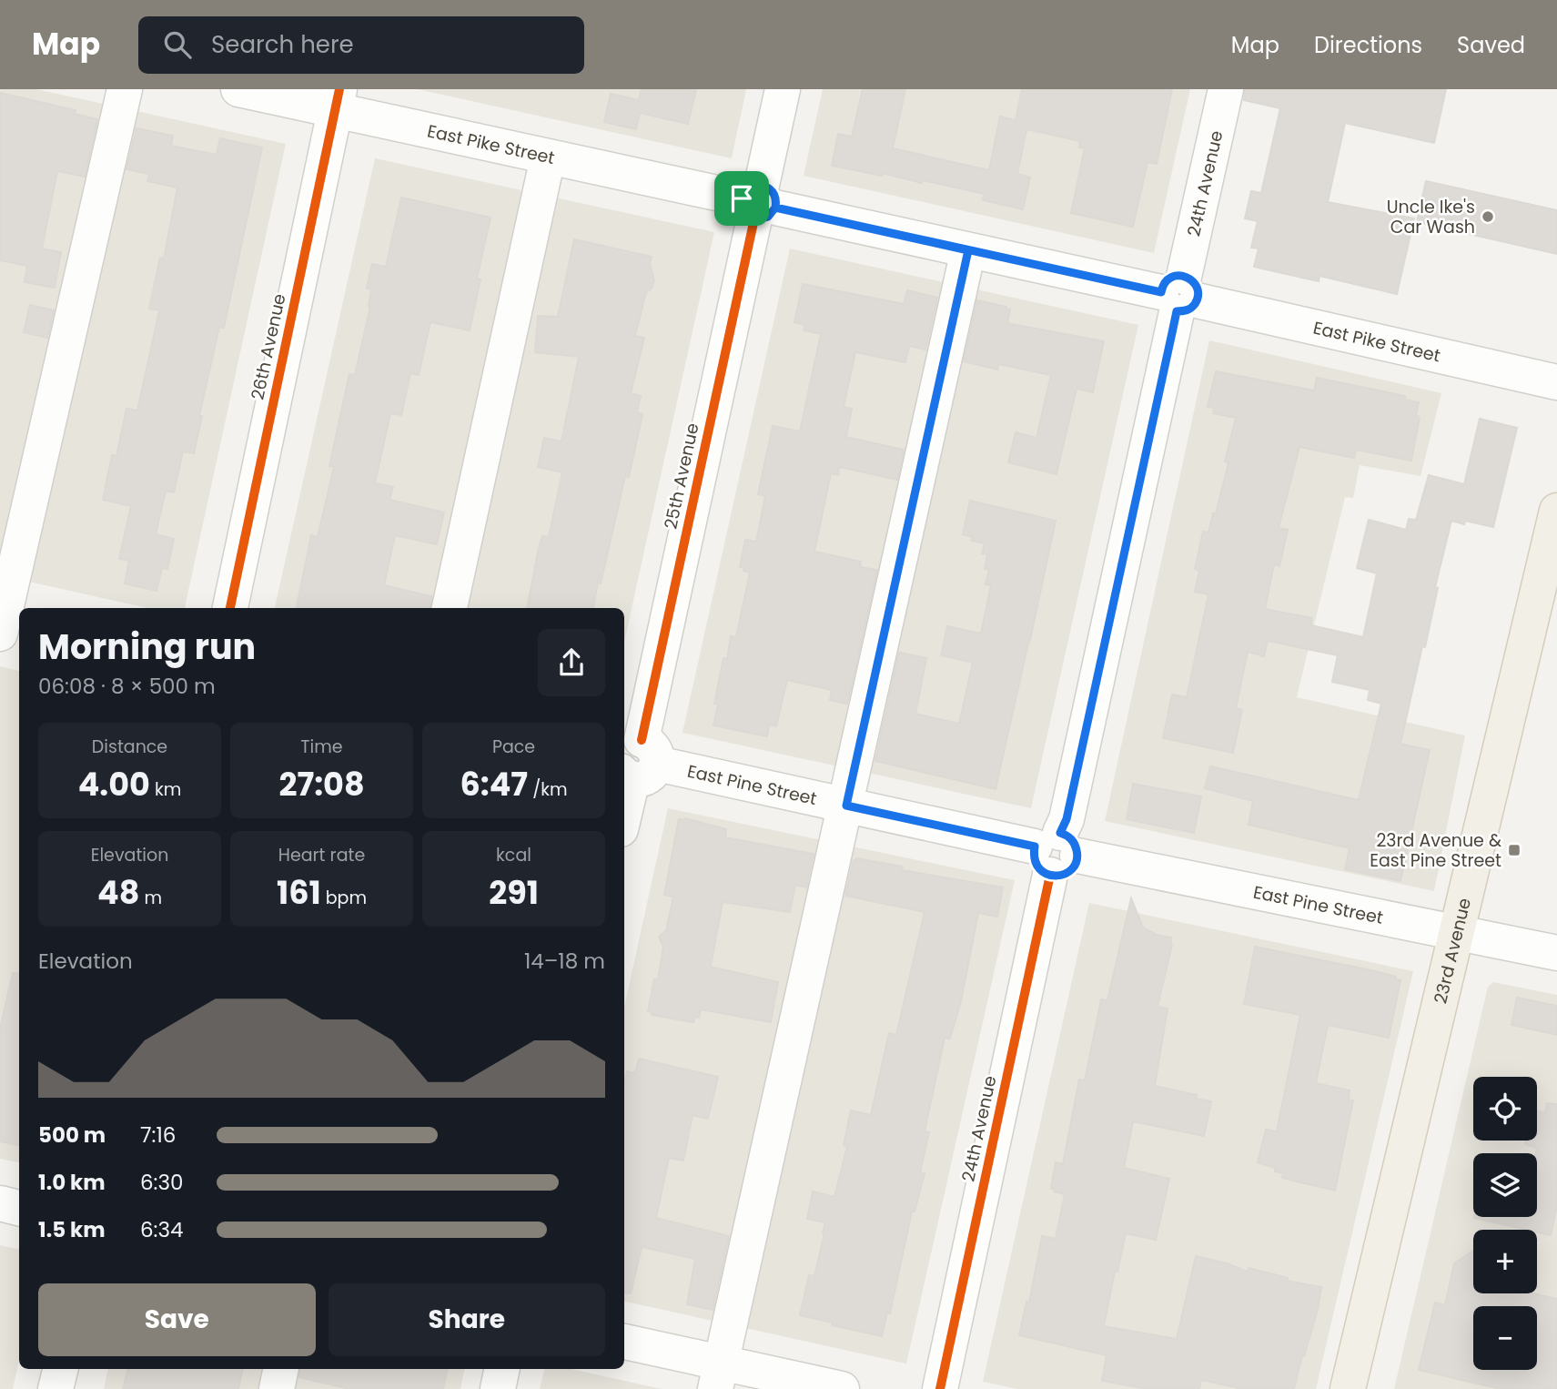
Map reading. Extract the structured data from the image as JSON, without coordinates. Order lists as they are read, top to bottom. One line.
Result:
{"streets":{"main road":["23rd Avenue"],"street":["East Pike Street","24th Avenue","26th Avenue","25th Avenue","East Pine Street"]},"crossings":[["East Pike Street","24th Avenue"],["East Pike Street","26th Avenue"],["East Pike Street","25th Avenue"],["24th Avenue","East Pine Street"],["25th Avenue","East Pine Street"],["East Pine Street","23rd Avenue"]],"places":{"other":["Uncle Ike's Car Wash"],"transit":["23rd Avenue & East Pine Street"]},"page":{"header":"Map","search":"Search here","nav":["Map","Directions","Saved"],"heading":["Morning run","06:08 · 8 × 500 m"],"stats":[["Distance","4.00 km"],["Time","27:08"],["Pace","6:47 /km"],["Elevation","48 m"],["Heart rate","161 bpm"],["kcal","291"]],"chart":["Elevation","14–18 m"],"map_buttons":["+","−"],"list":[{"name":"500 m","note":"7:16"},{"name":"1.0 km","note":"6:30"},{"name":"1.5 km","note":"6:34"}],"buttons":["Save","Share"]}}
